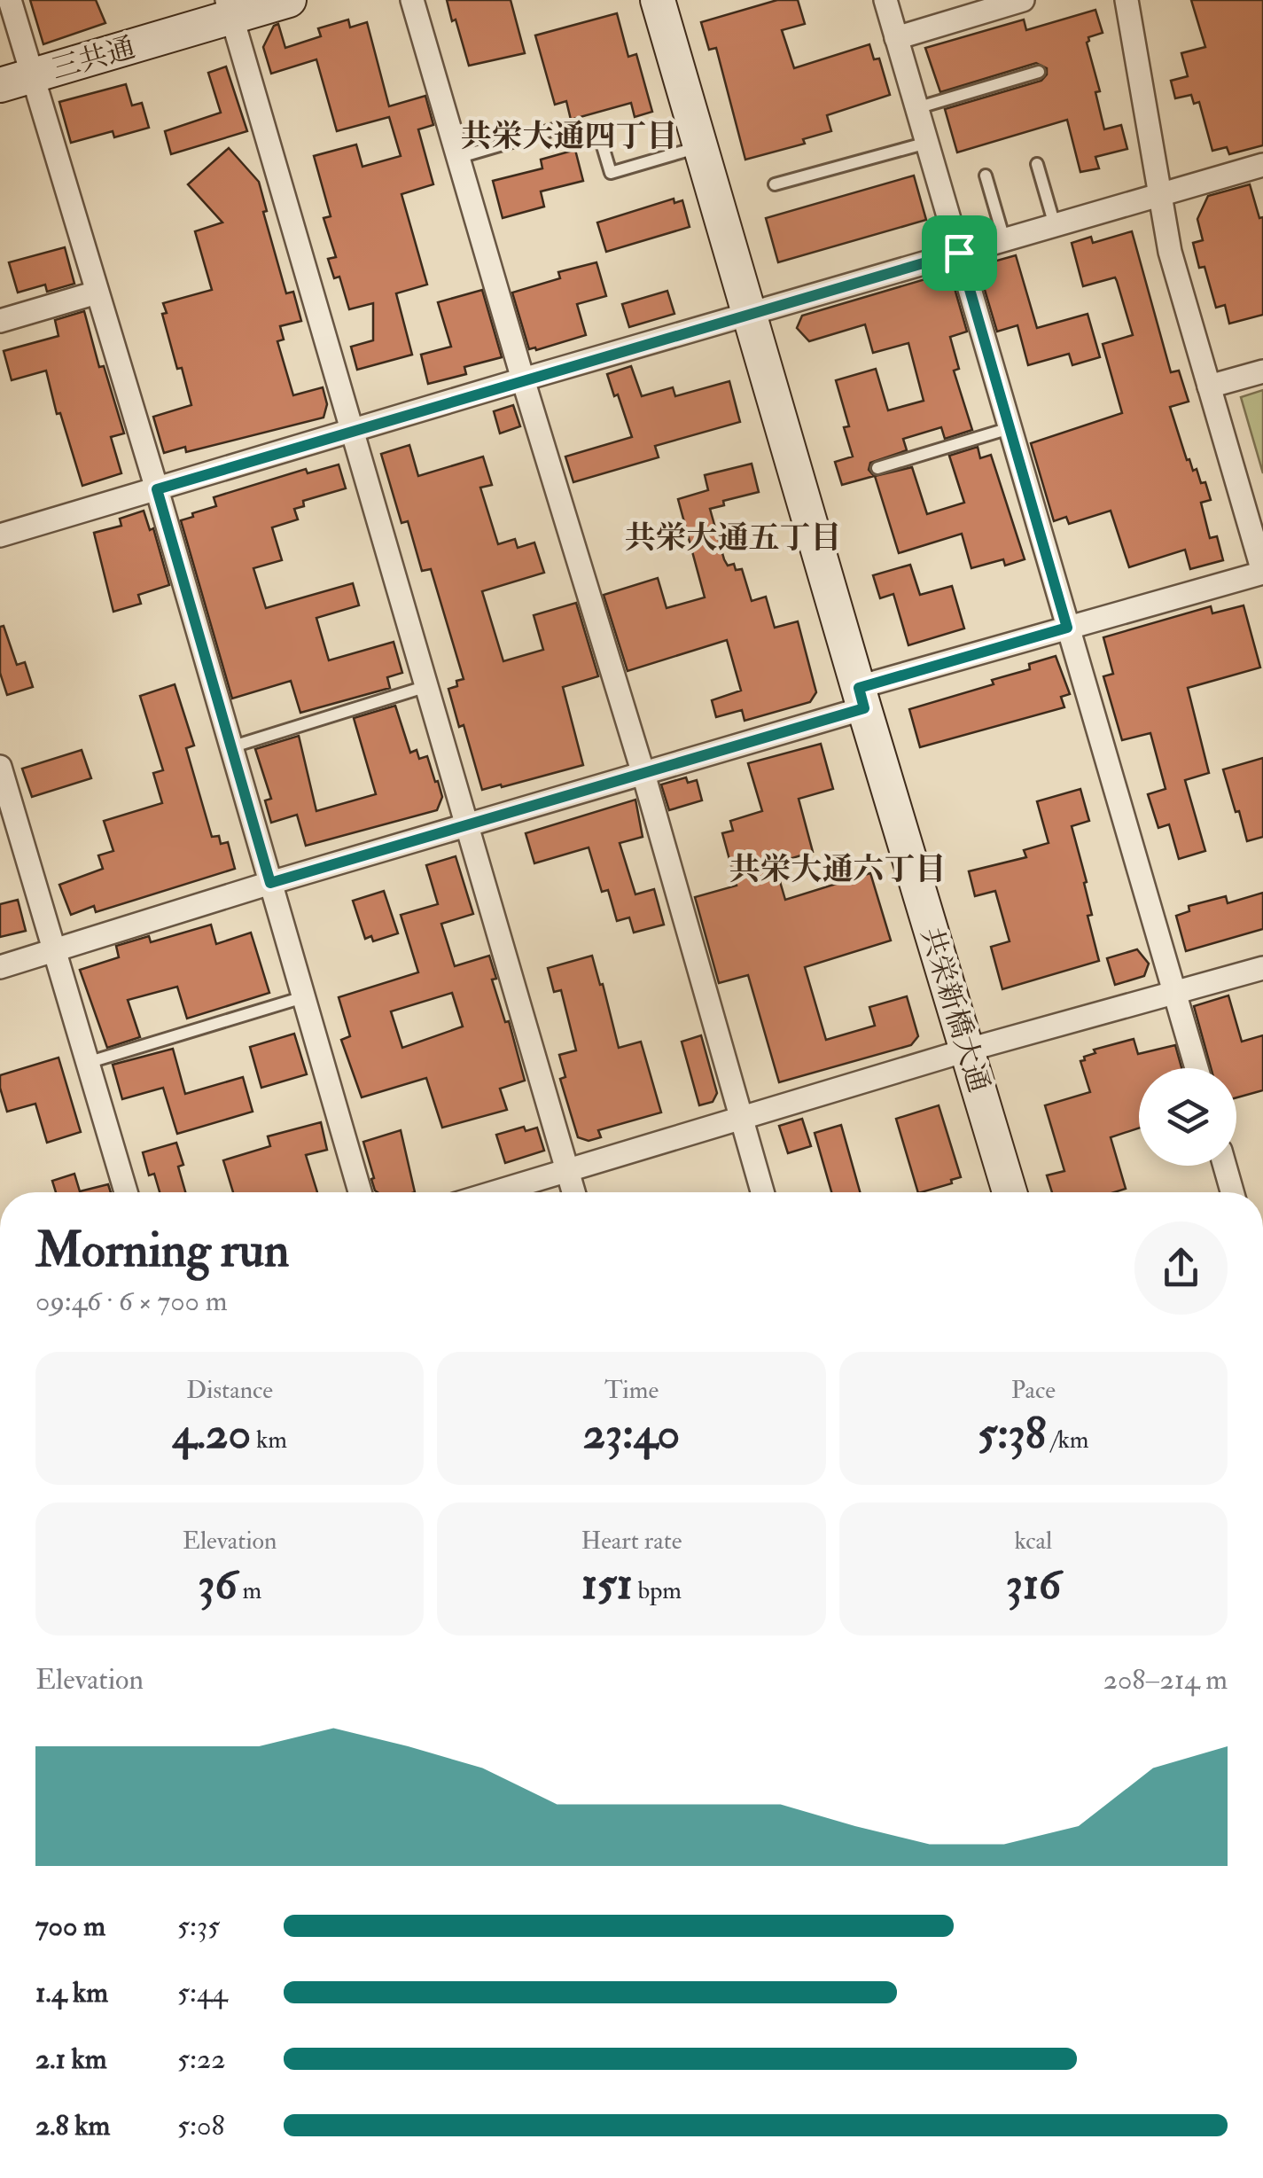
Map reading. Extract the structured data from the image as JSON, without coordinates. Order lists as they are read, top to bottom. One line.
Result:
{"streets":{"street":["三共通","共栄新橋大通"]},"districts":["共栄大通四丁目","共栄大通五丁目","共栄大通六丁目"],"page":{"heading":["Morning run","09:46 · 6 × 700 m"],"stats":[["Distance","4.20 km"],["Time","23:40"],["Pace","5:38 /km"],["Elevation","36 m"],["Heart rate","151 bpm"],["kcal","316"]],"chart":["Elevation","208–214 m"],"list":[{"name":"700 m","note":"5:35"},{"name":"1.4 km","note":"5:44"},{"name":"2.1 km","note":"5:22"},{"name":"2.8 km","note":"5:08"}]}}
